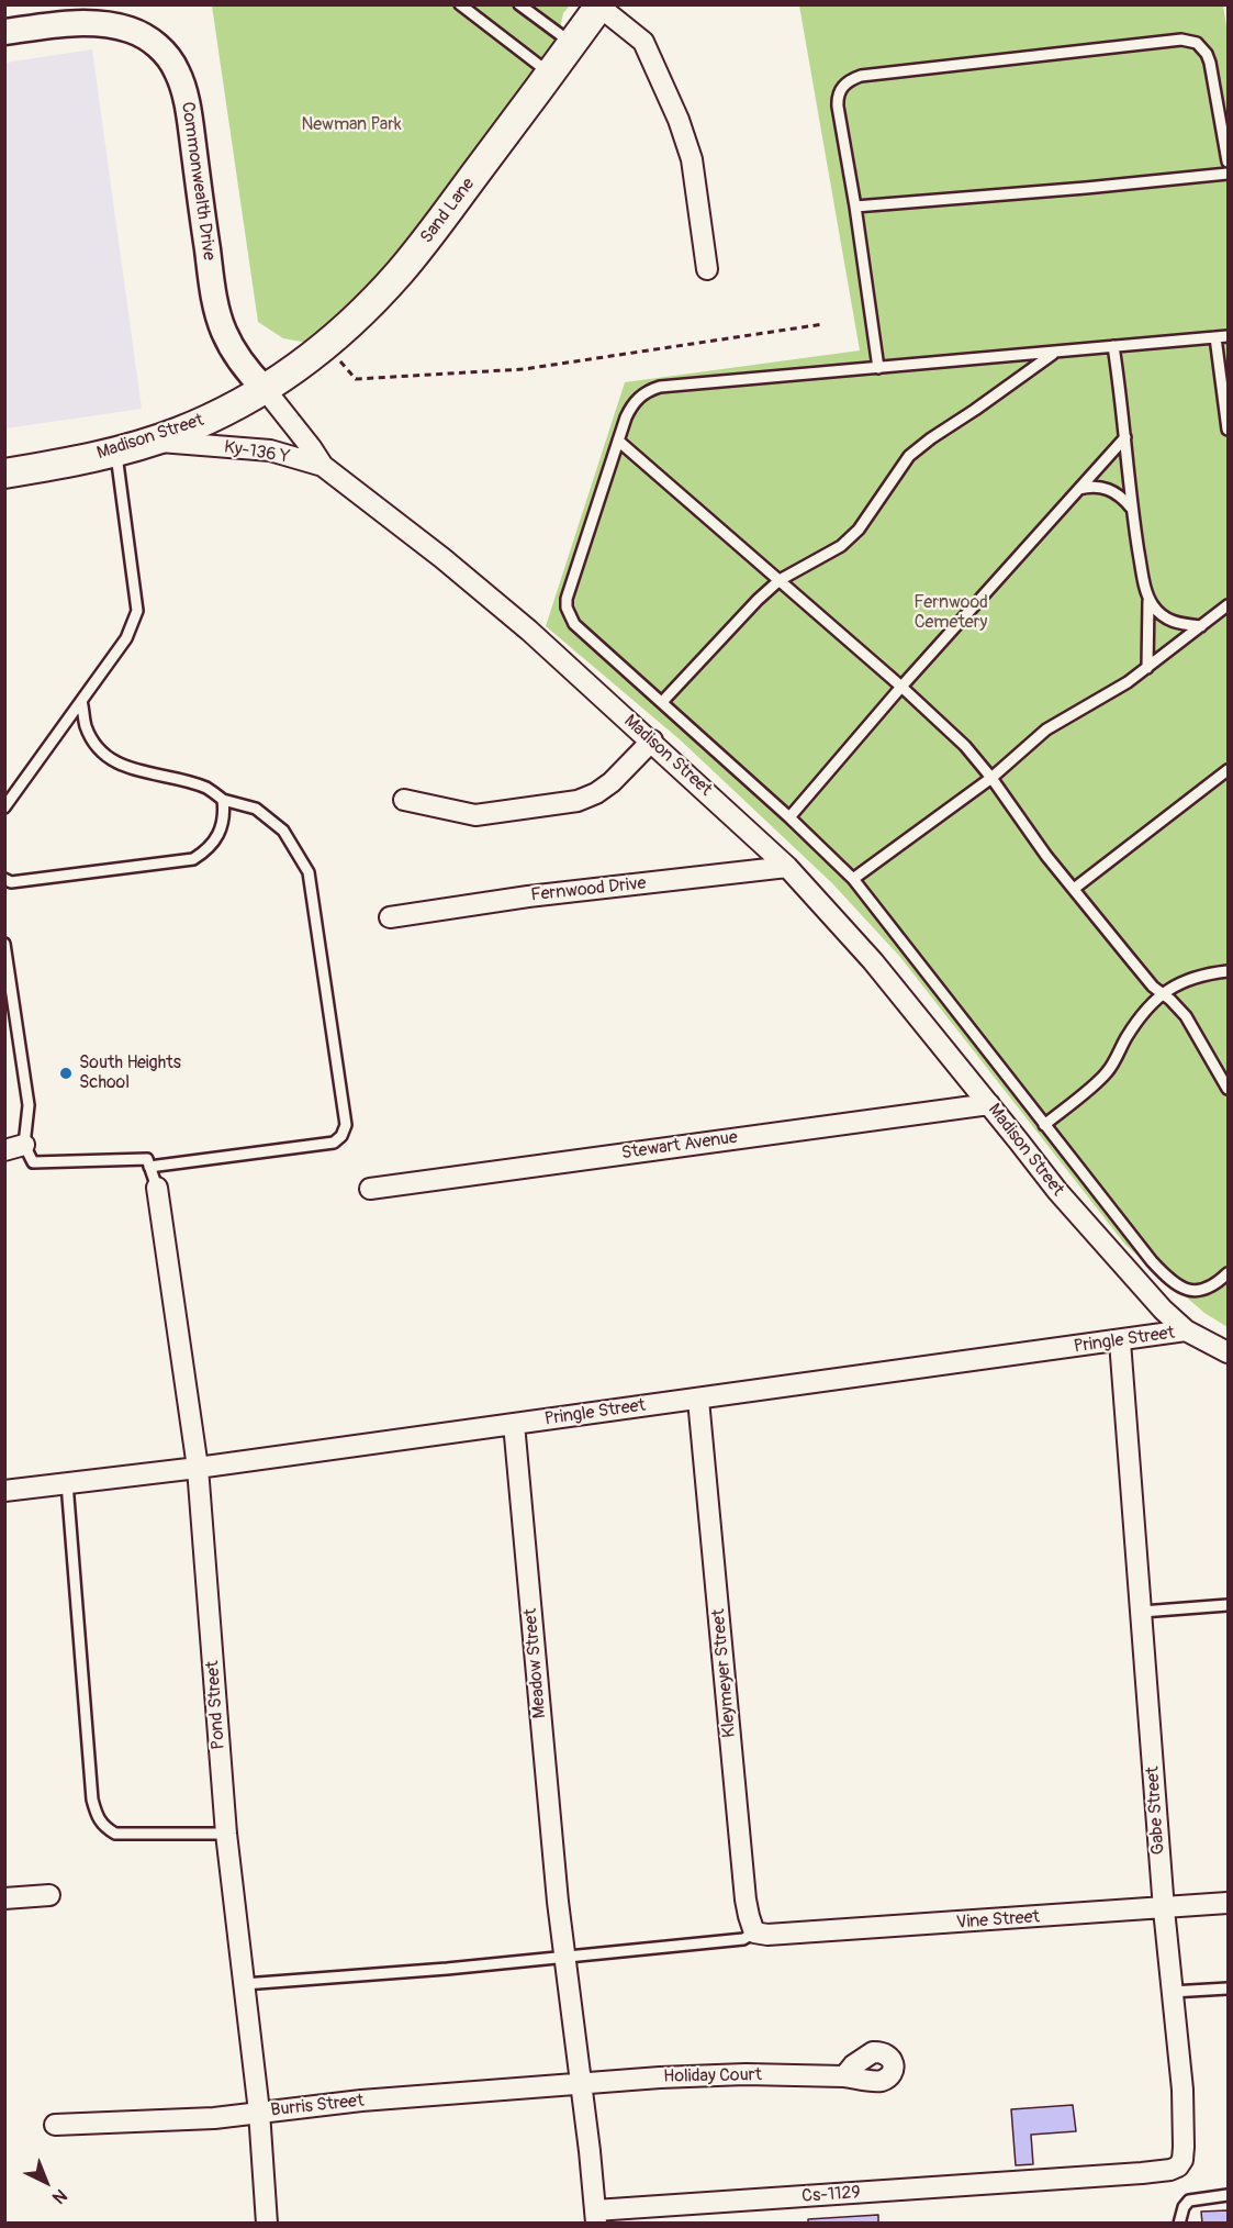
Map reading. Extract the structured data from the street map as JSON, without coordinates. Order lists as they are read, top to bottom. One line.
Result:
{"streets":{"main road":["Sand Lane","Madison Street"],"street":["Commonwealth Drive","Ky-136 Y","Fernwood Drive","Stewart Avenue","Pringle Street","Meadow Street","Kleymeyer Street","Pond Street","Gabe Street","Vine Street","Holiday Court","Burris Street","Cs-1129"]},"crossings":[["Commonwealth Drive","Sand Lane"],["Commonwealth Drive","Madison Street"],["Sand Lane","Madison Street"],["Madison Street","Ky-136 Y"],["Madison Street","Fernwood Drive"],["Madison Street","Stewart Avenue"],["Madison Street","Pringle Street"],["Pringle Street","Meadow Street"],["Pringle Street","Kleymeyer Street"],["Pringle Street","Pond Street"],["Pringle Street","Gabe Street"],["Kleymeyer Street","Vine Street"],["Pond Street","Burris Street"],["Gabe Street","Vine Street"],["Gabe Street","Cs-1129"],["Holiday Court","Burris Street"]],"parks":["Newman Park","Fernwood Cemetery"],"places":["South Heights School"],"north":"bottom right"}
